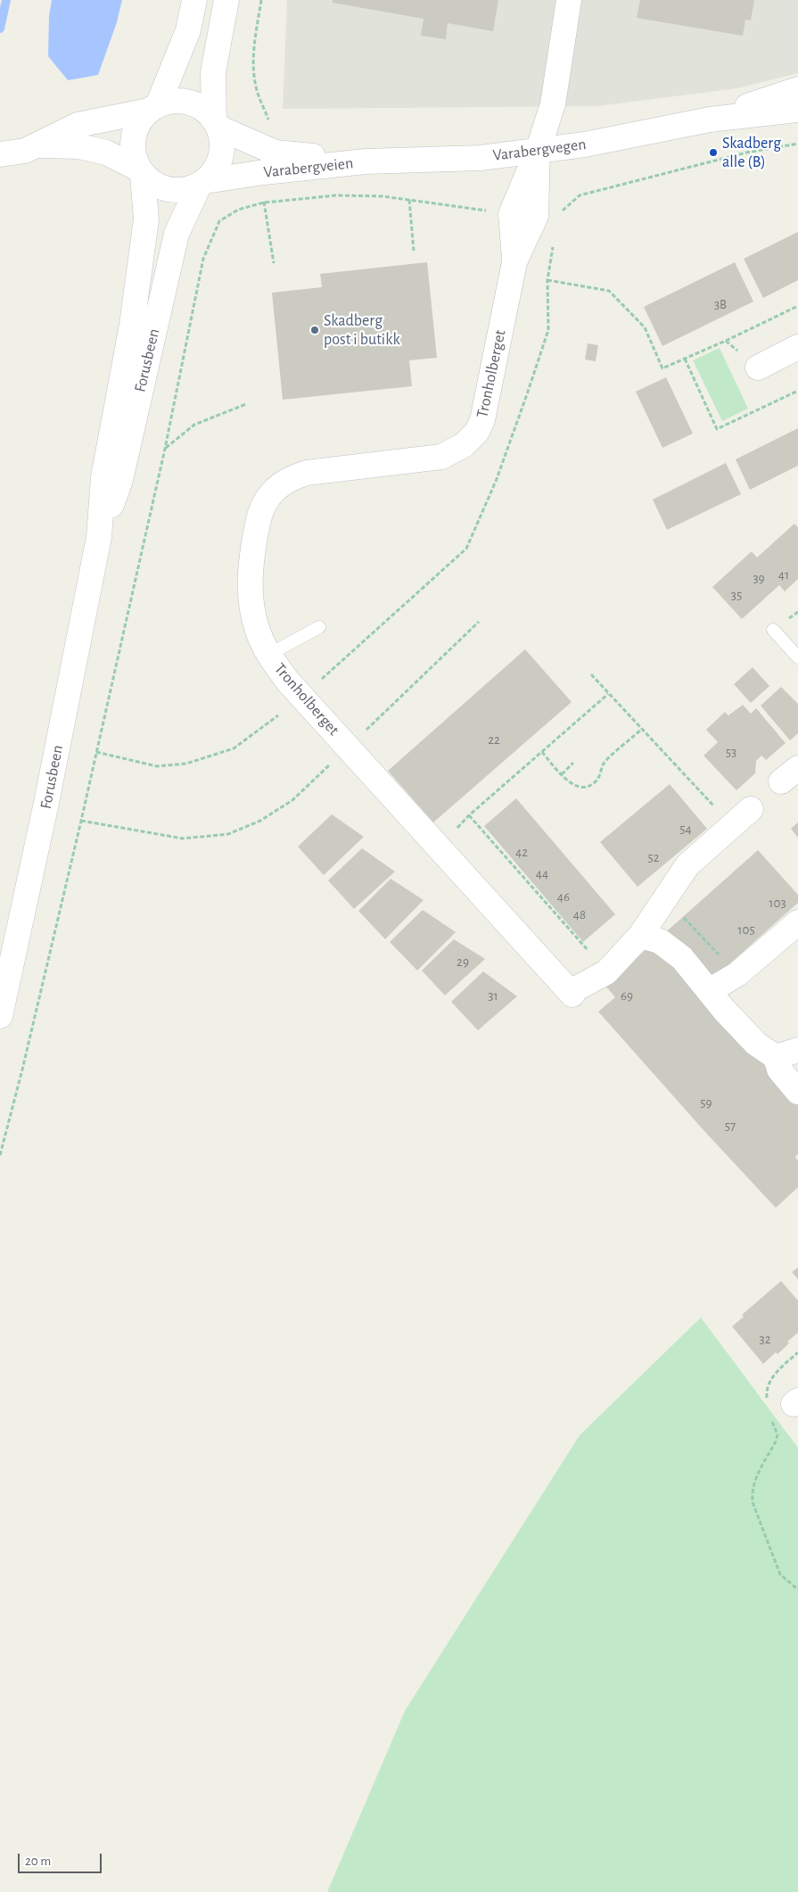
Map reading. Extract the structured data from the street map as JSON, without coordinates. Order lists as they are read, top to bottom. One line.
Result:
{"streets":{"street":["Varabergvegen","Varabergveien","Forusbeen","Tronholberget"]},"crossings":[["Varabergvegen","Varabergveien"],["Varabergvegen","Tronholberget"],["Varabergveien","Forusbeen"]],"places":["Skadberg alle (B)","Skadberg post i butikk"],"house_numbers":["3B","41","39","35","22","53","54","42","52","44","46","103","48","105","29","31","69","59","57","32"],"scale_bar":"20 m"}
